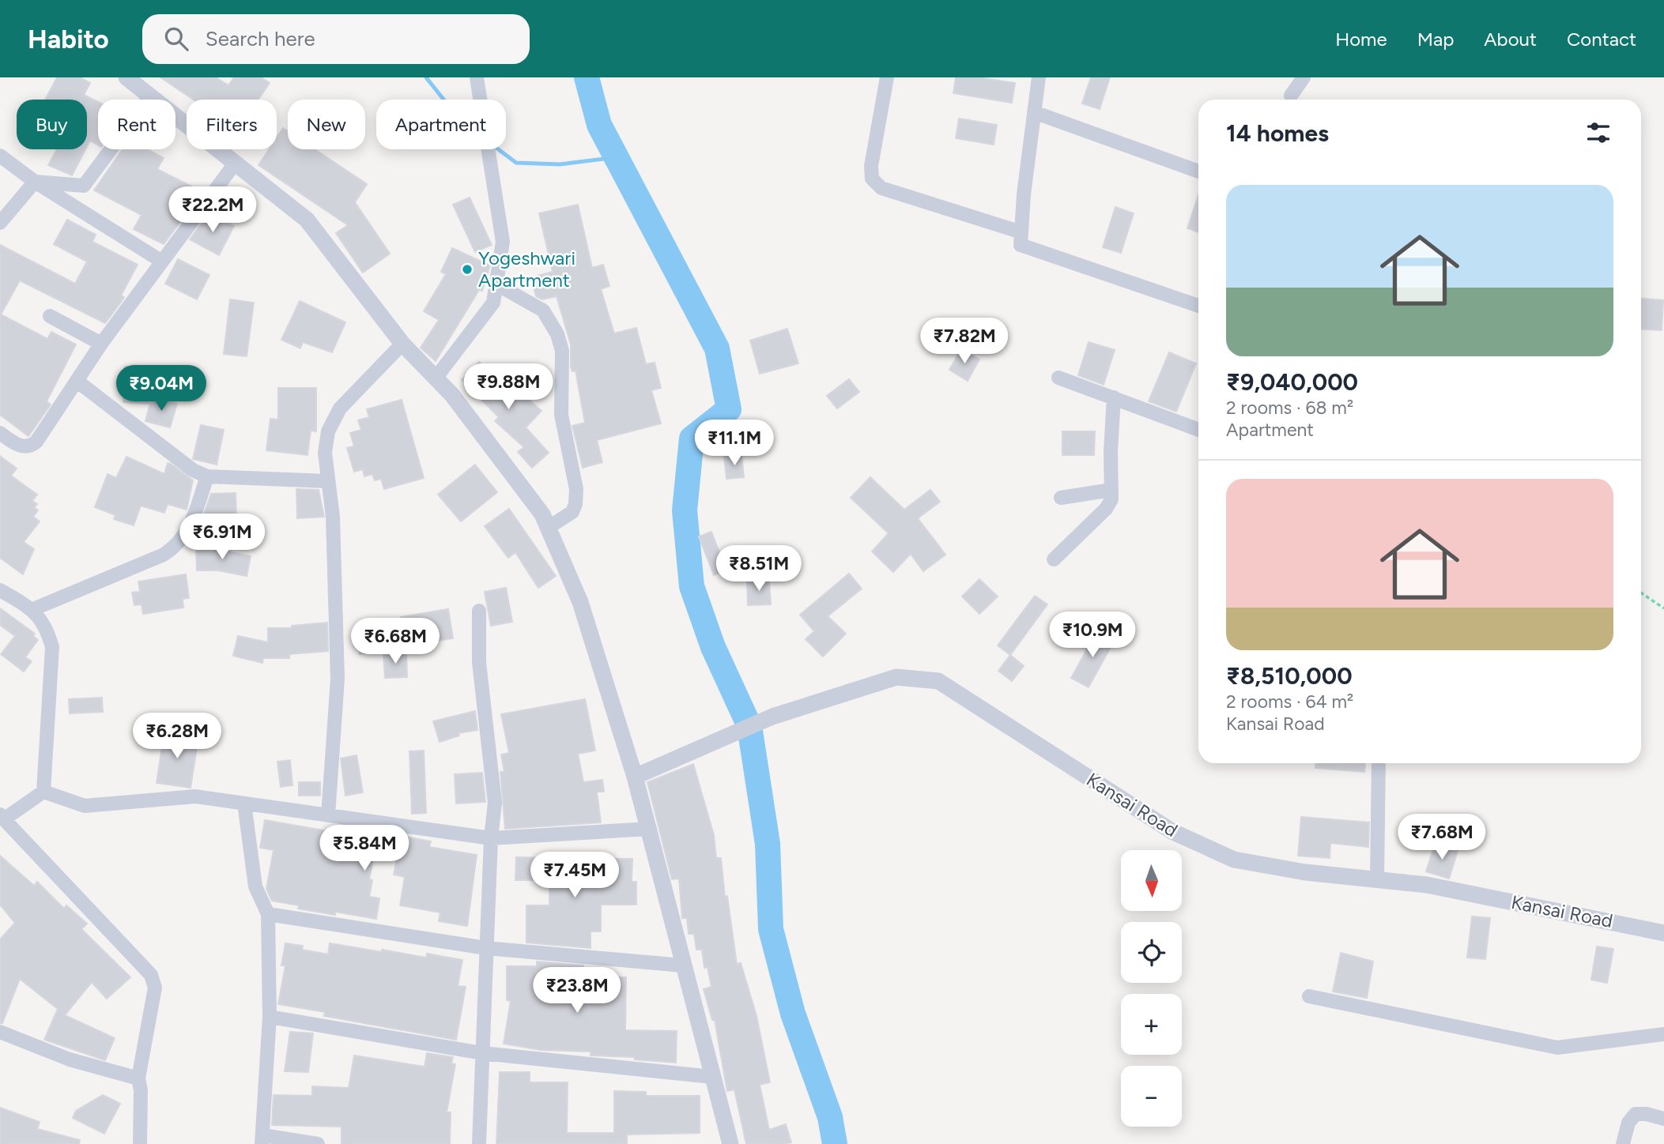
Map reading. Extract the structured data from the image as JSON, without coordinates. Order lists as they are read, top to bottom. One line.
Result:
{"streets":{"street":["Kansai Road"]},"places":["Yogeshwari Apartment"],"north":"bottom","page":{"header":"Habito","search":"Search here","nav":["Home","Map","About","Contact"],"chip":["Buy","Rent","Filters","New","Apartment"],"heading":"14 homes","list":[{"name":"₹9,040,000","note":"2 rooms · 68 m² · Apartment"},{"name":"₹8,510,000","note":"2 rooms · 64 m² · Kansai Road"}],"price":["₹22.2M","₹7.82M","₹9.88M","₹9.04M","₹11.1M","₹6.91M","₹8.51M","₹10.9M","₹6.68M","₹6.28M","₹7.68M","₹5.84M","₹7.45M","₹23.8M"],"map_buttons":["+","−"]}}
